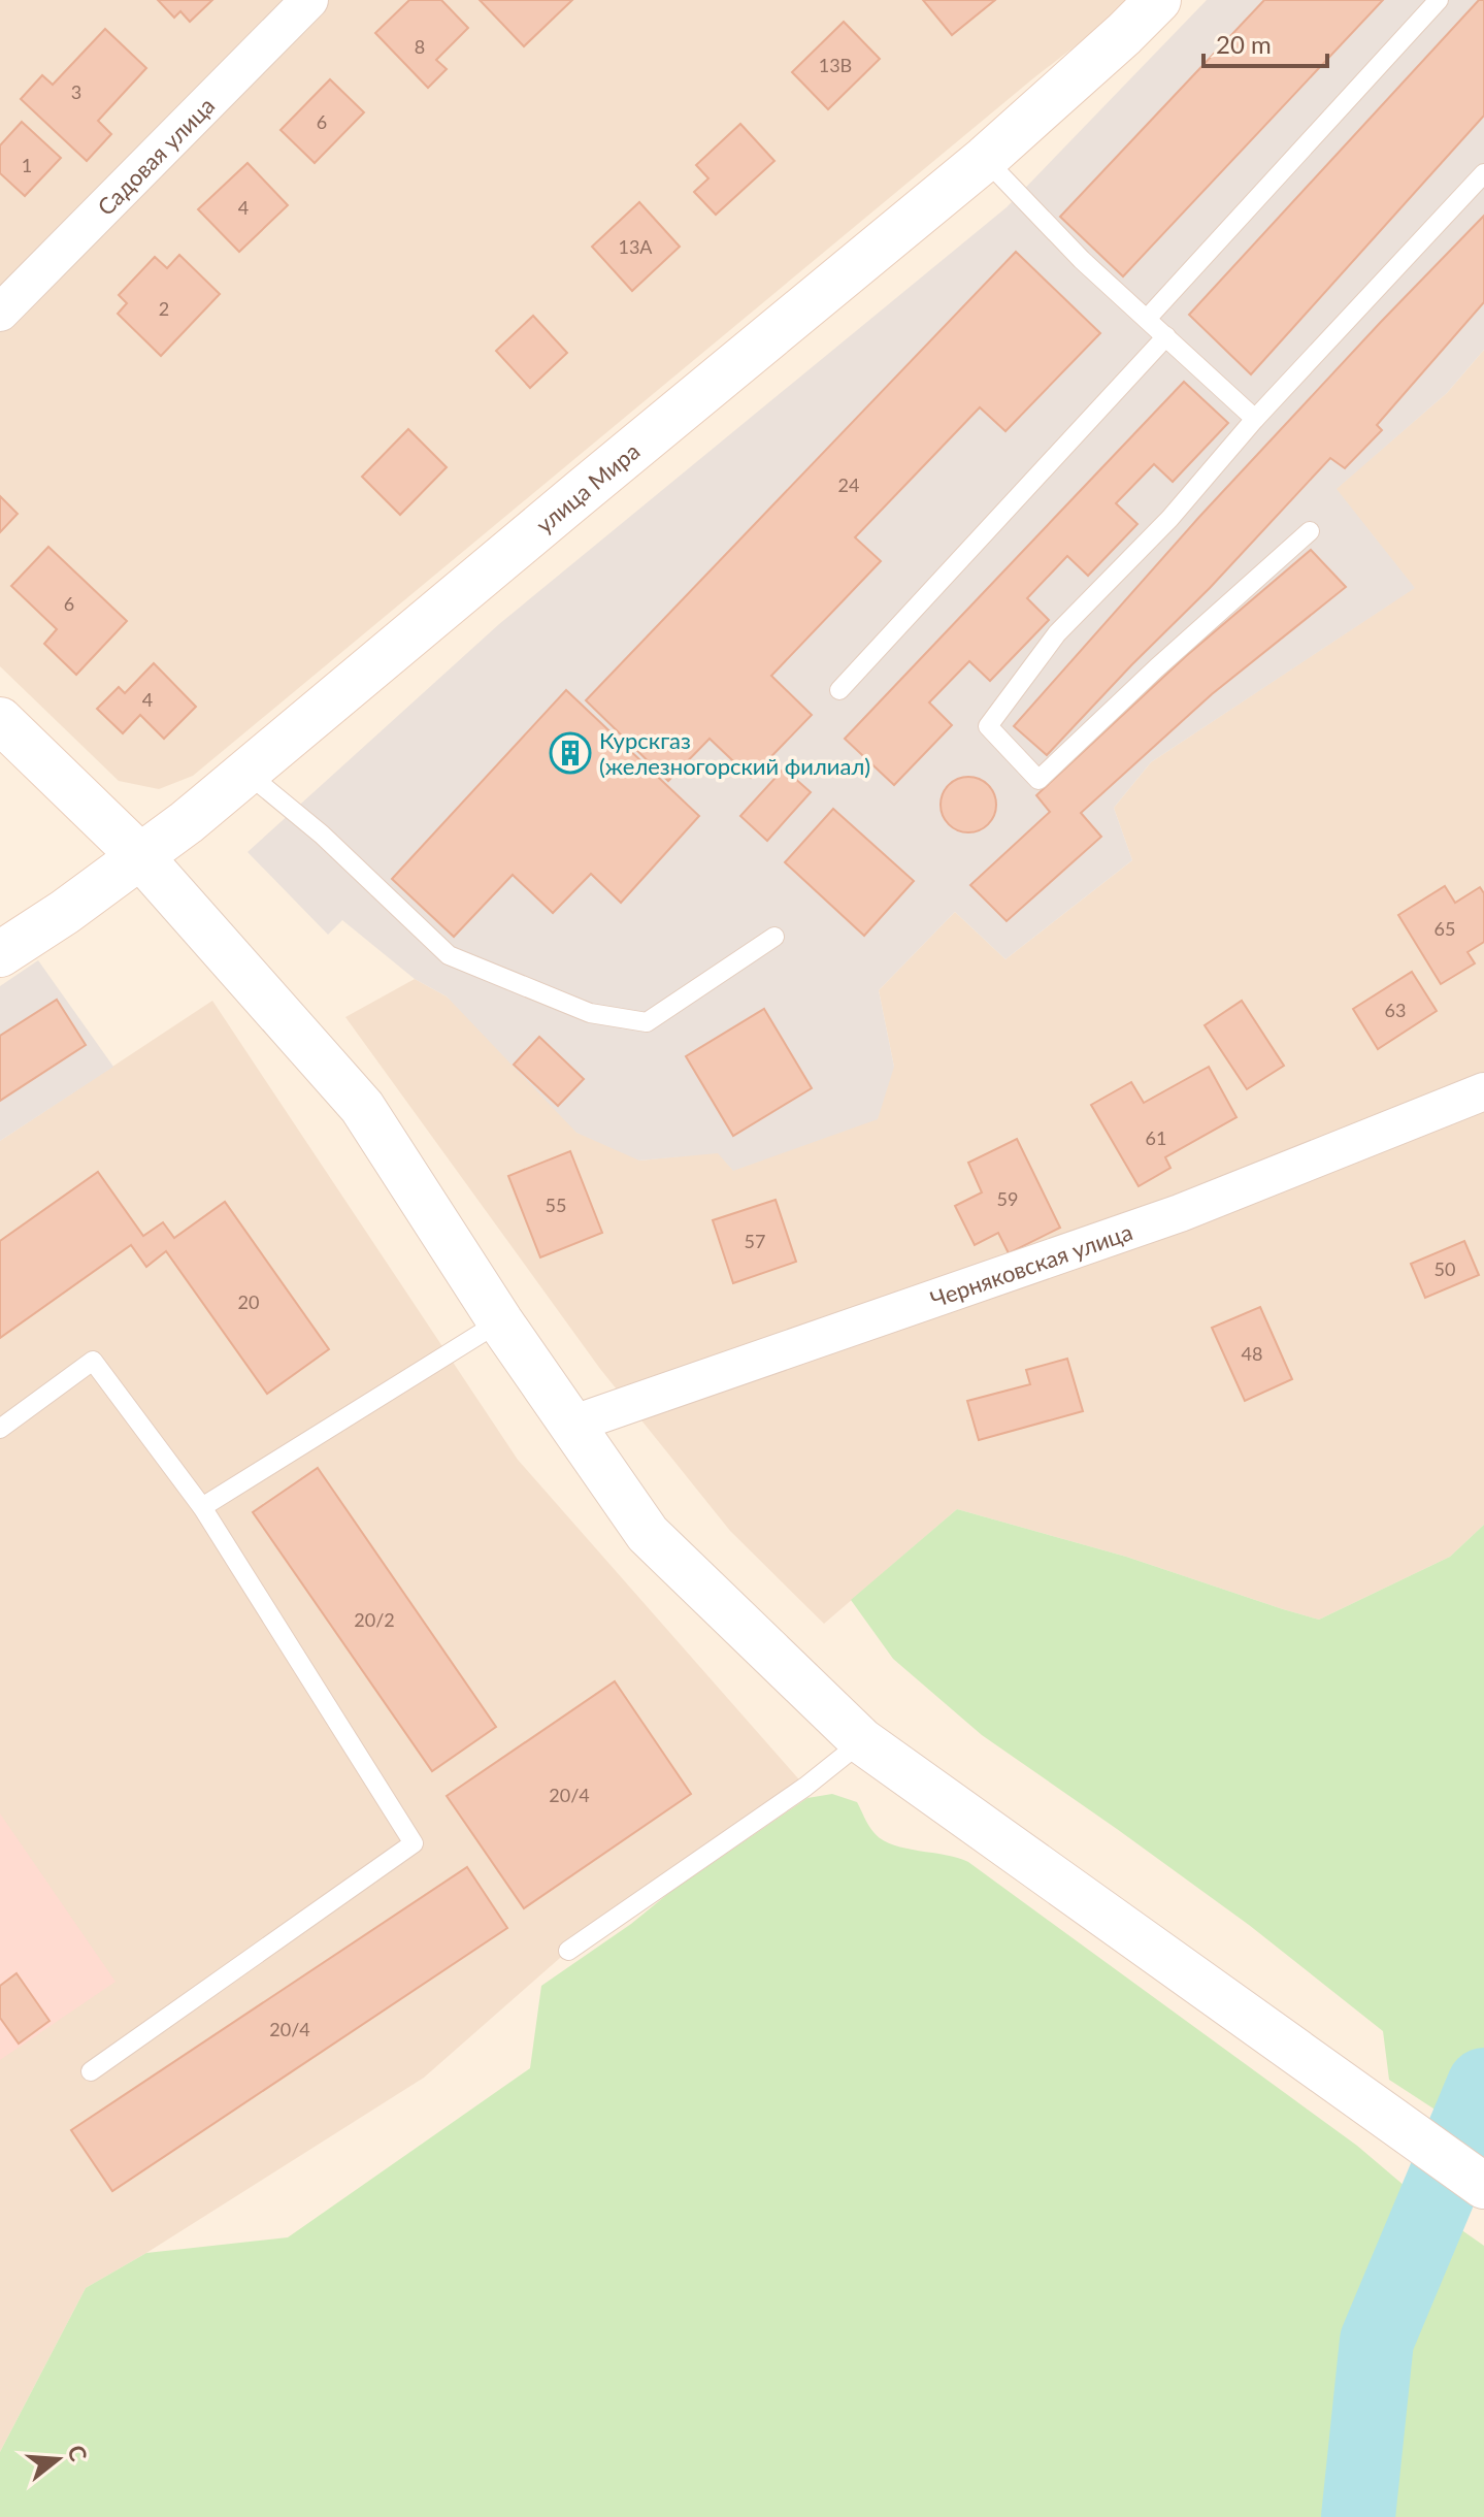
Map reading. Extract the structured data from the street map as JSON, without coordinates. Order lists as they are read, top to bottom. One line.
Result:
{"streets":{"street":["Садовая улица","улица Мира","Черняковская улица"]},"places":{"building":["Курскгаз (железногорский филиал)"]},"house_numbers":["8","13В","3","6","1","4","13А","2","24","6","4","65","63","61","59","55","57","50","20","48","20/2","20/4","20/4"],"scale_bar":"20 m","north":"right"}
